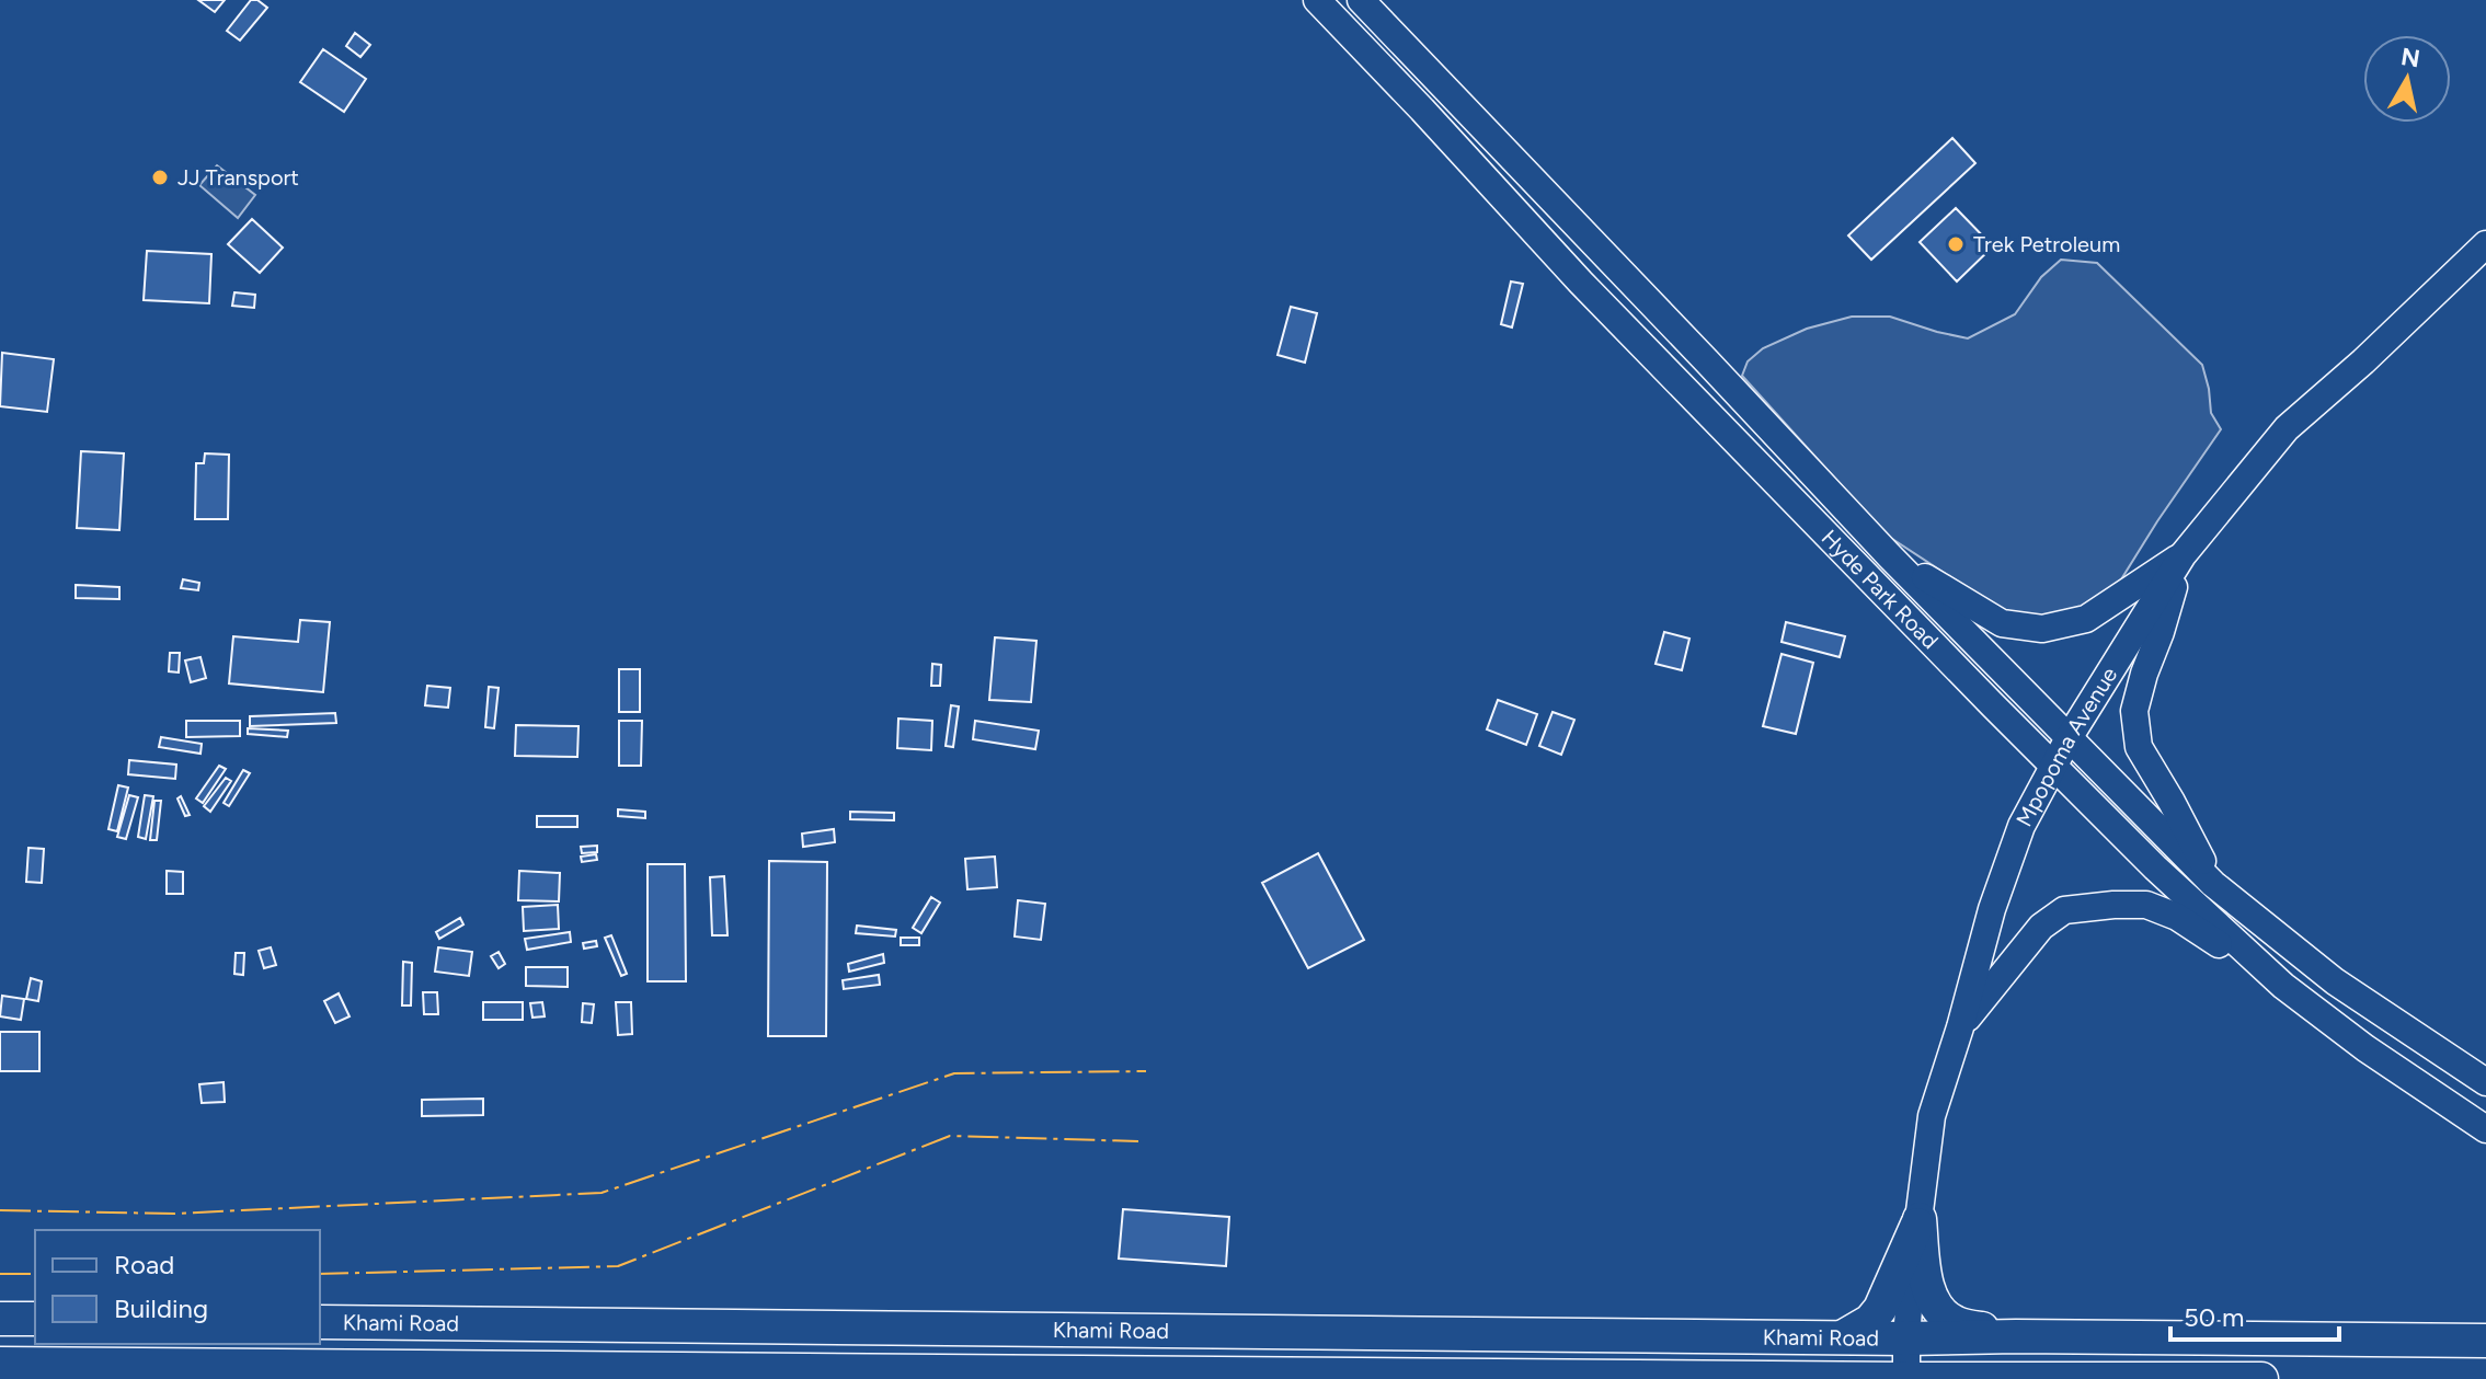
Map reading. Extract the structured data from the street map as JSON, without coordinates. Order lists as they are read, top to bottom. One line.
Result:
{"streets":{"main road":["Khami Road"],"street":["Hyde Park Road","Mpopoma Avenue"]},"crossings":[["Hyde Park Road","Mpopoma Avenue"],["Mpopoma Avenue","Khami Road"]],"places":["JJ Transport","Trek Petroleum"],"legend":["Road","Building"],"scale_bar":"50 m","north":"top"}
